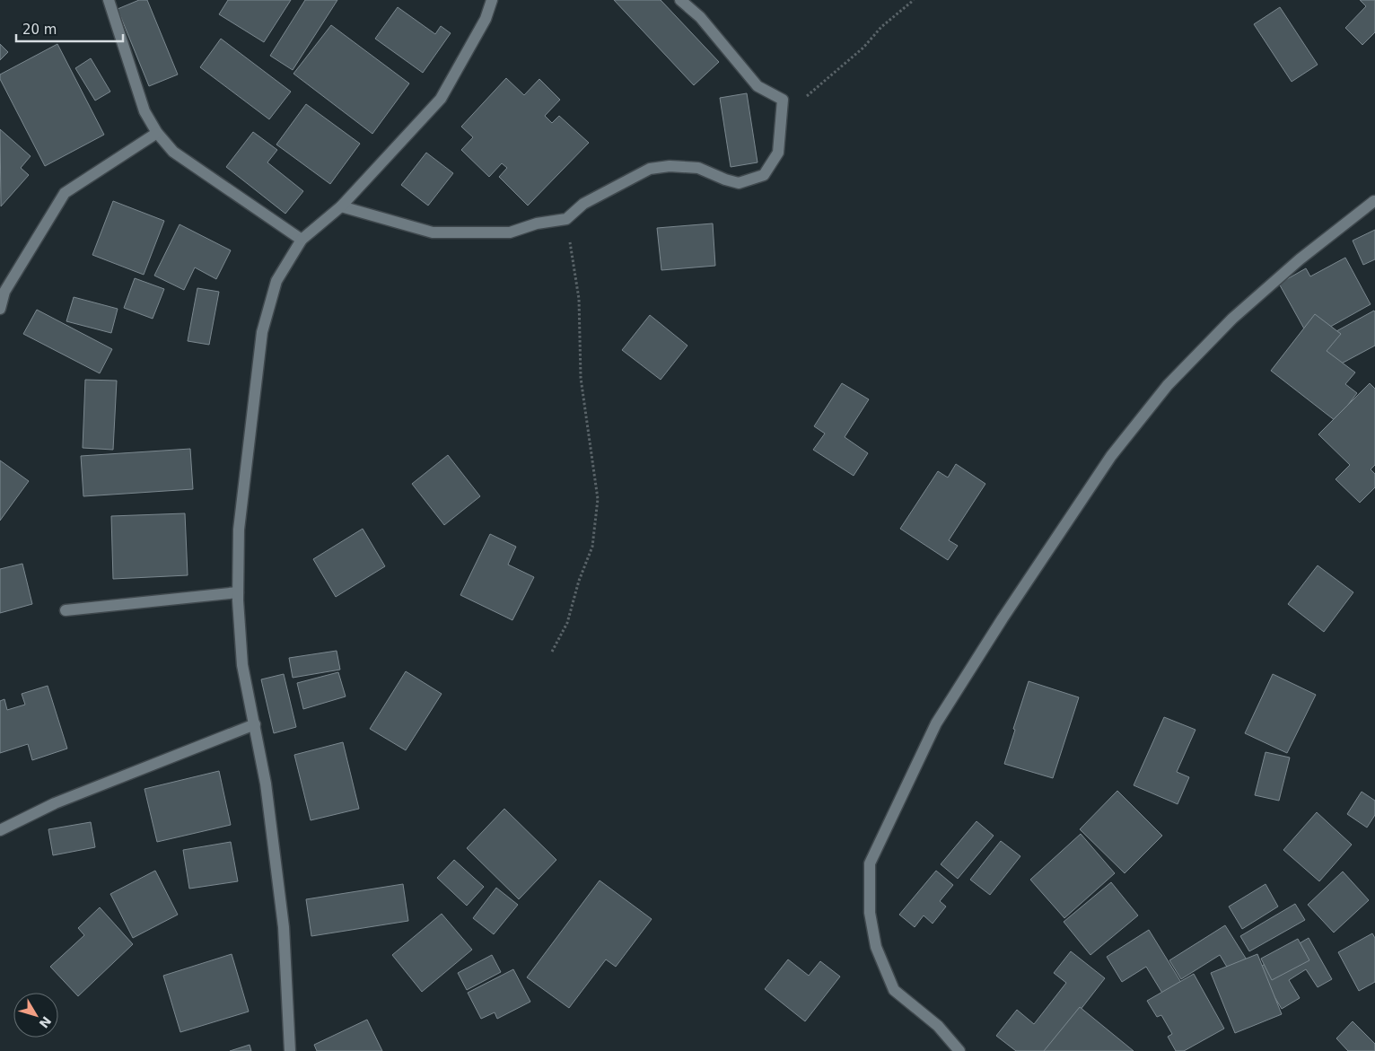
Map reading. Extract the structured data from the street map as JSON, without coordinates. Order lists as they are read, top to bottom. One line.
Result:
{"scale_bar":"20 m","north":"bottom right"}
